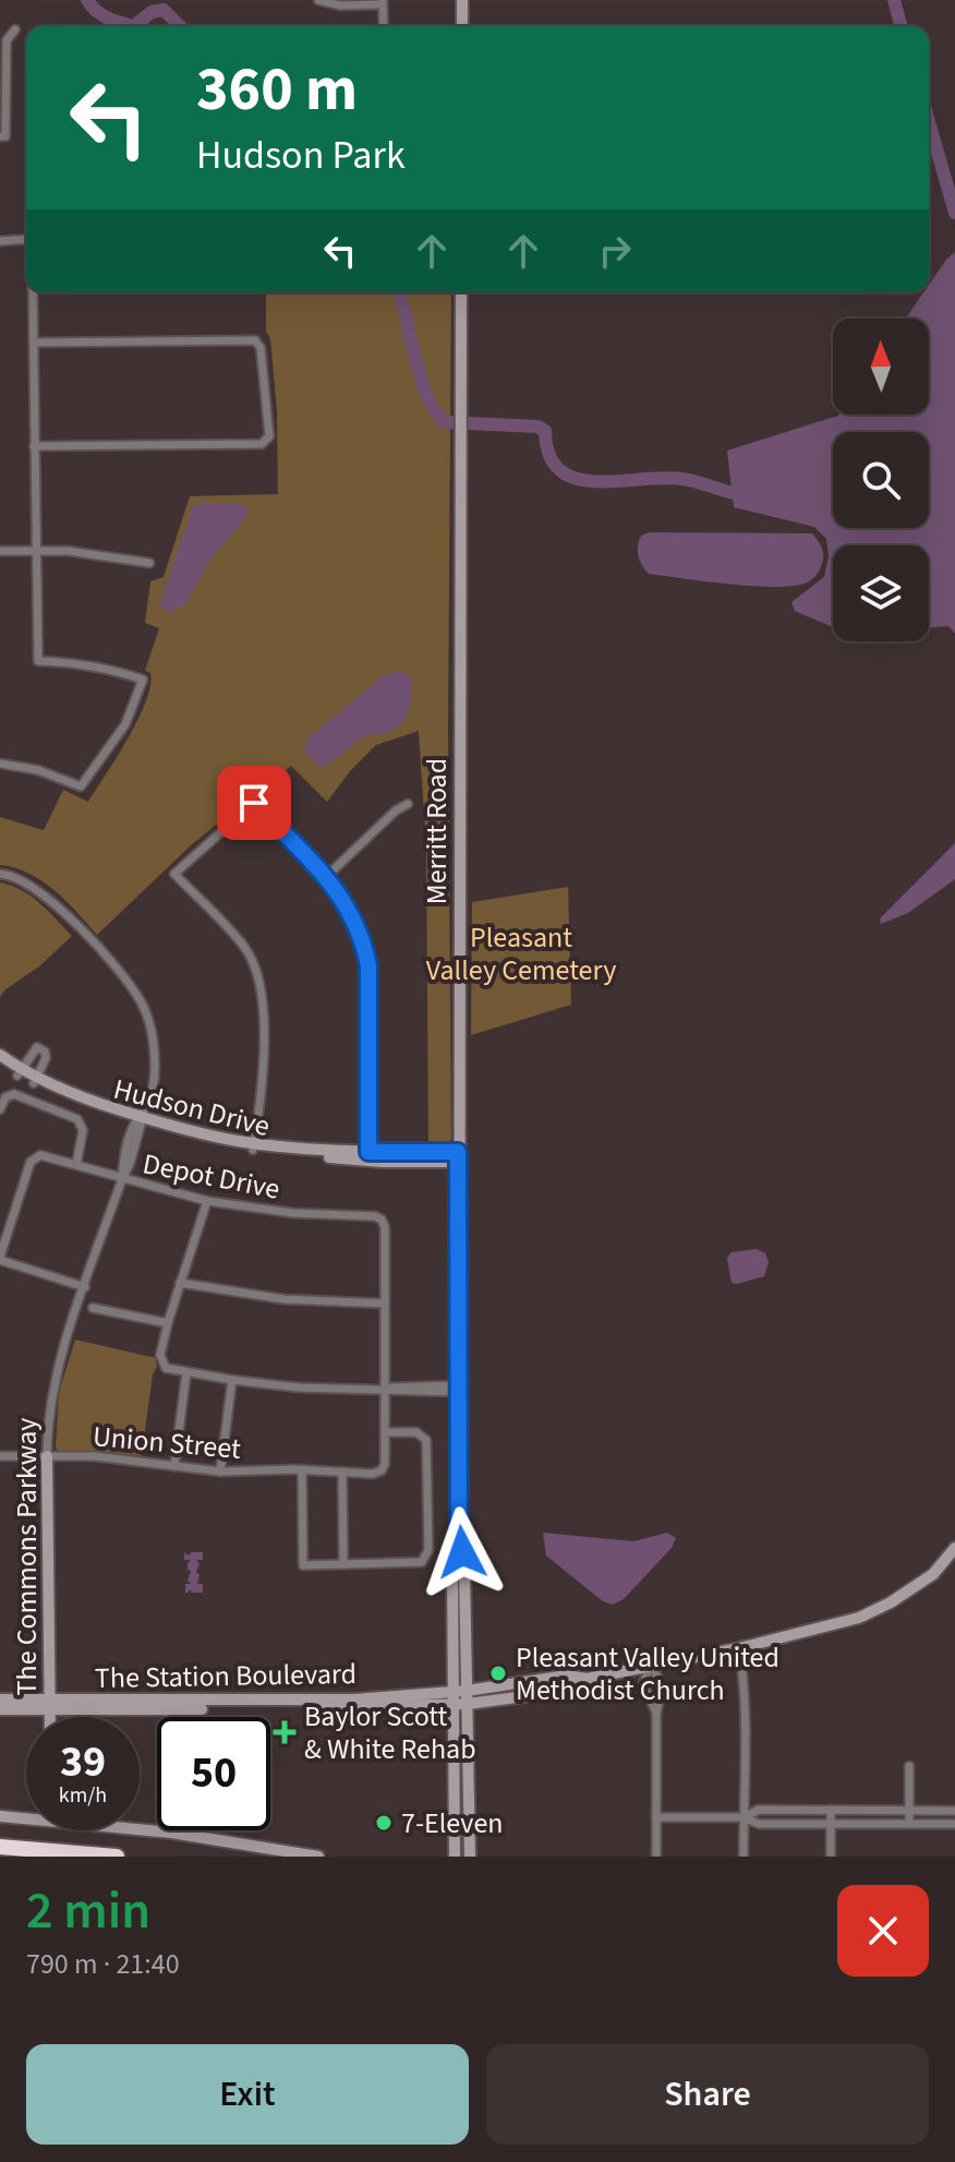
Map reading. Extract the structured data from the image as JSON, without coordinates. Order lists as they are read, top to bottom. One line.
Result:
{"streets":{"main road":["Merritt Road","Hudson Drive","The Commons Parkway","The Station Boulevard"],"street":["Depot Drive","Union Street"]},"crossings":[["Merritt Road","Hudson Drive"],["Merritt Road","The Station Boulevard"],["Hudson Drive","The Commons Parkway"],["Depot Drive","The Commons Parkway"],["Union Street","The Commons Parkway"],["The Commons Parkway","The Station Boulevard"]],"parks":["Pleasant Valley Cemetery"],"places":{"other":["Pleasant Valley United Methodist Church","7-Eleven"],"health":["Baylor Scott & White Rehab"]},"north":"top","page":{"turn":["360 m","Hudson Park"],"speed":"39 km/h","limit":"50","heading":["2 min","790 m · 21:40"],"buttons":["Exit","Share"]}}
